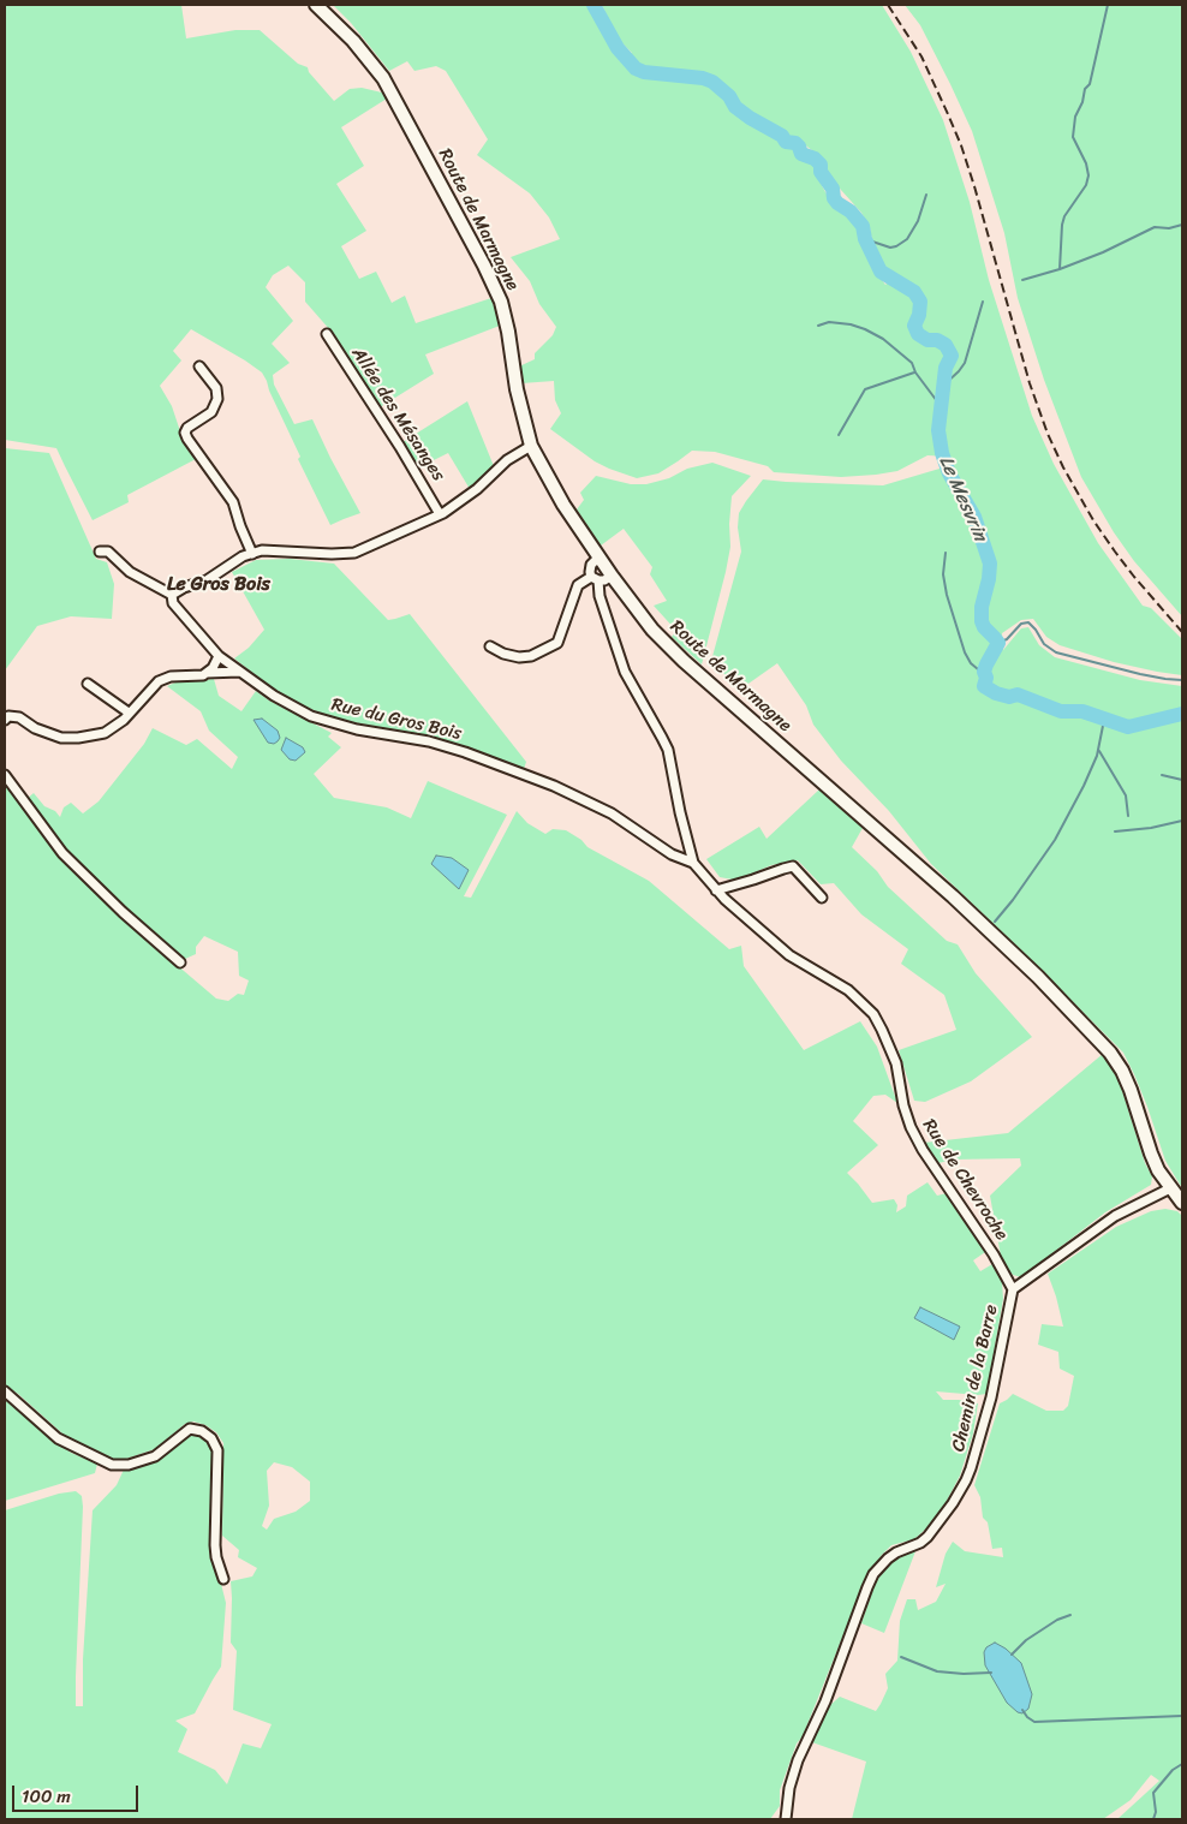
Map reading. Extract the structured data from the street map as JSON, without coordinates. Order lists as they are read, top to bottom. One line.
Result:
{"streets":{"main road":["Route de Marmagne"],"street":["Allée des Mésanges","Rue du Gros Bois","Rue de Chevroche","Chemin de la Barre"]},"crossings":[["Route de Marmagne","Chemin de la Barre"],["Rue du Gros Bois","Rue de Chevroche"],["Rue de Chevroche","Chemin de la Barre"]],"districts":["Le Gros Bois"],"water":["Le Mesvrin"],"scale_bar":"100 m"}
